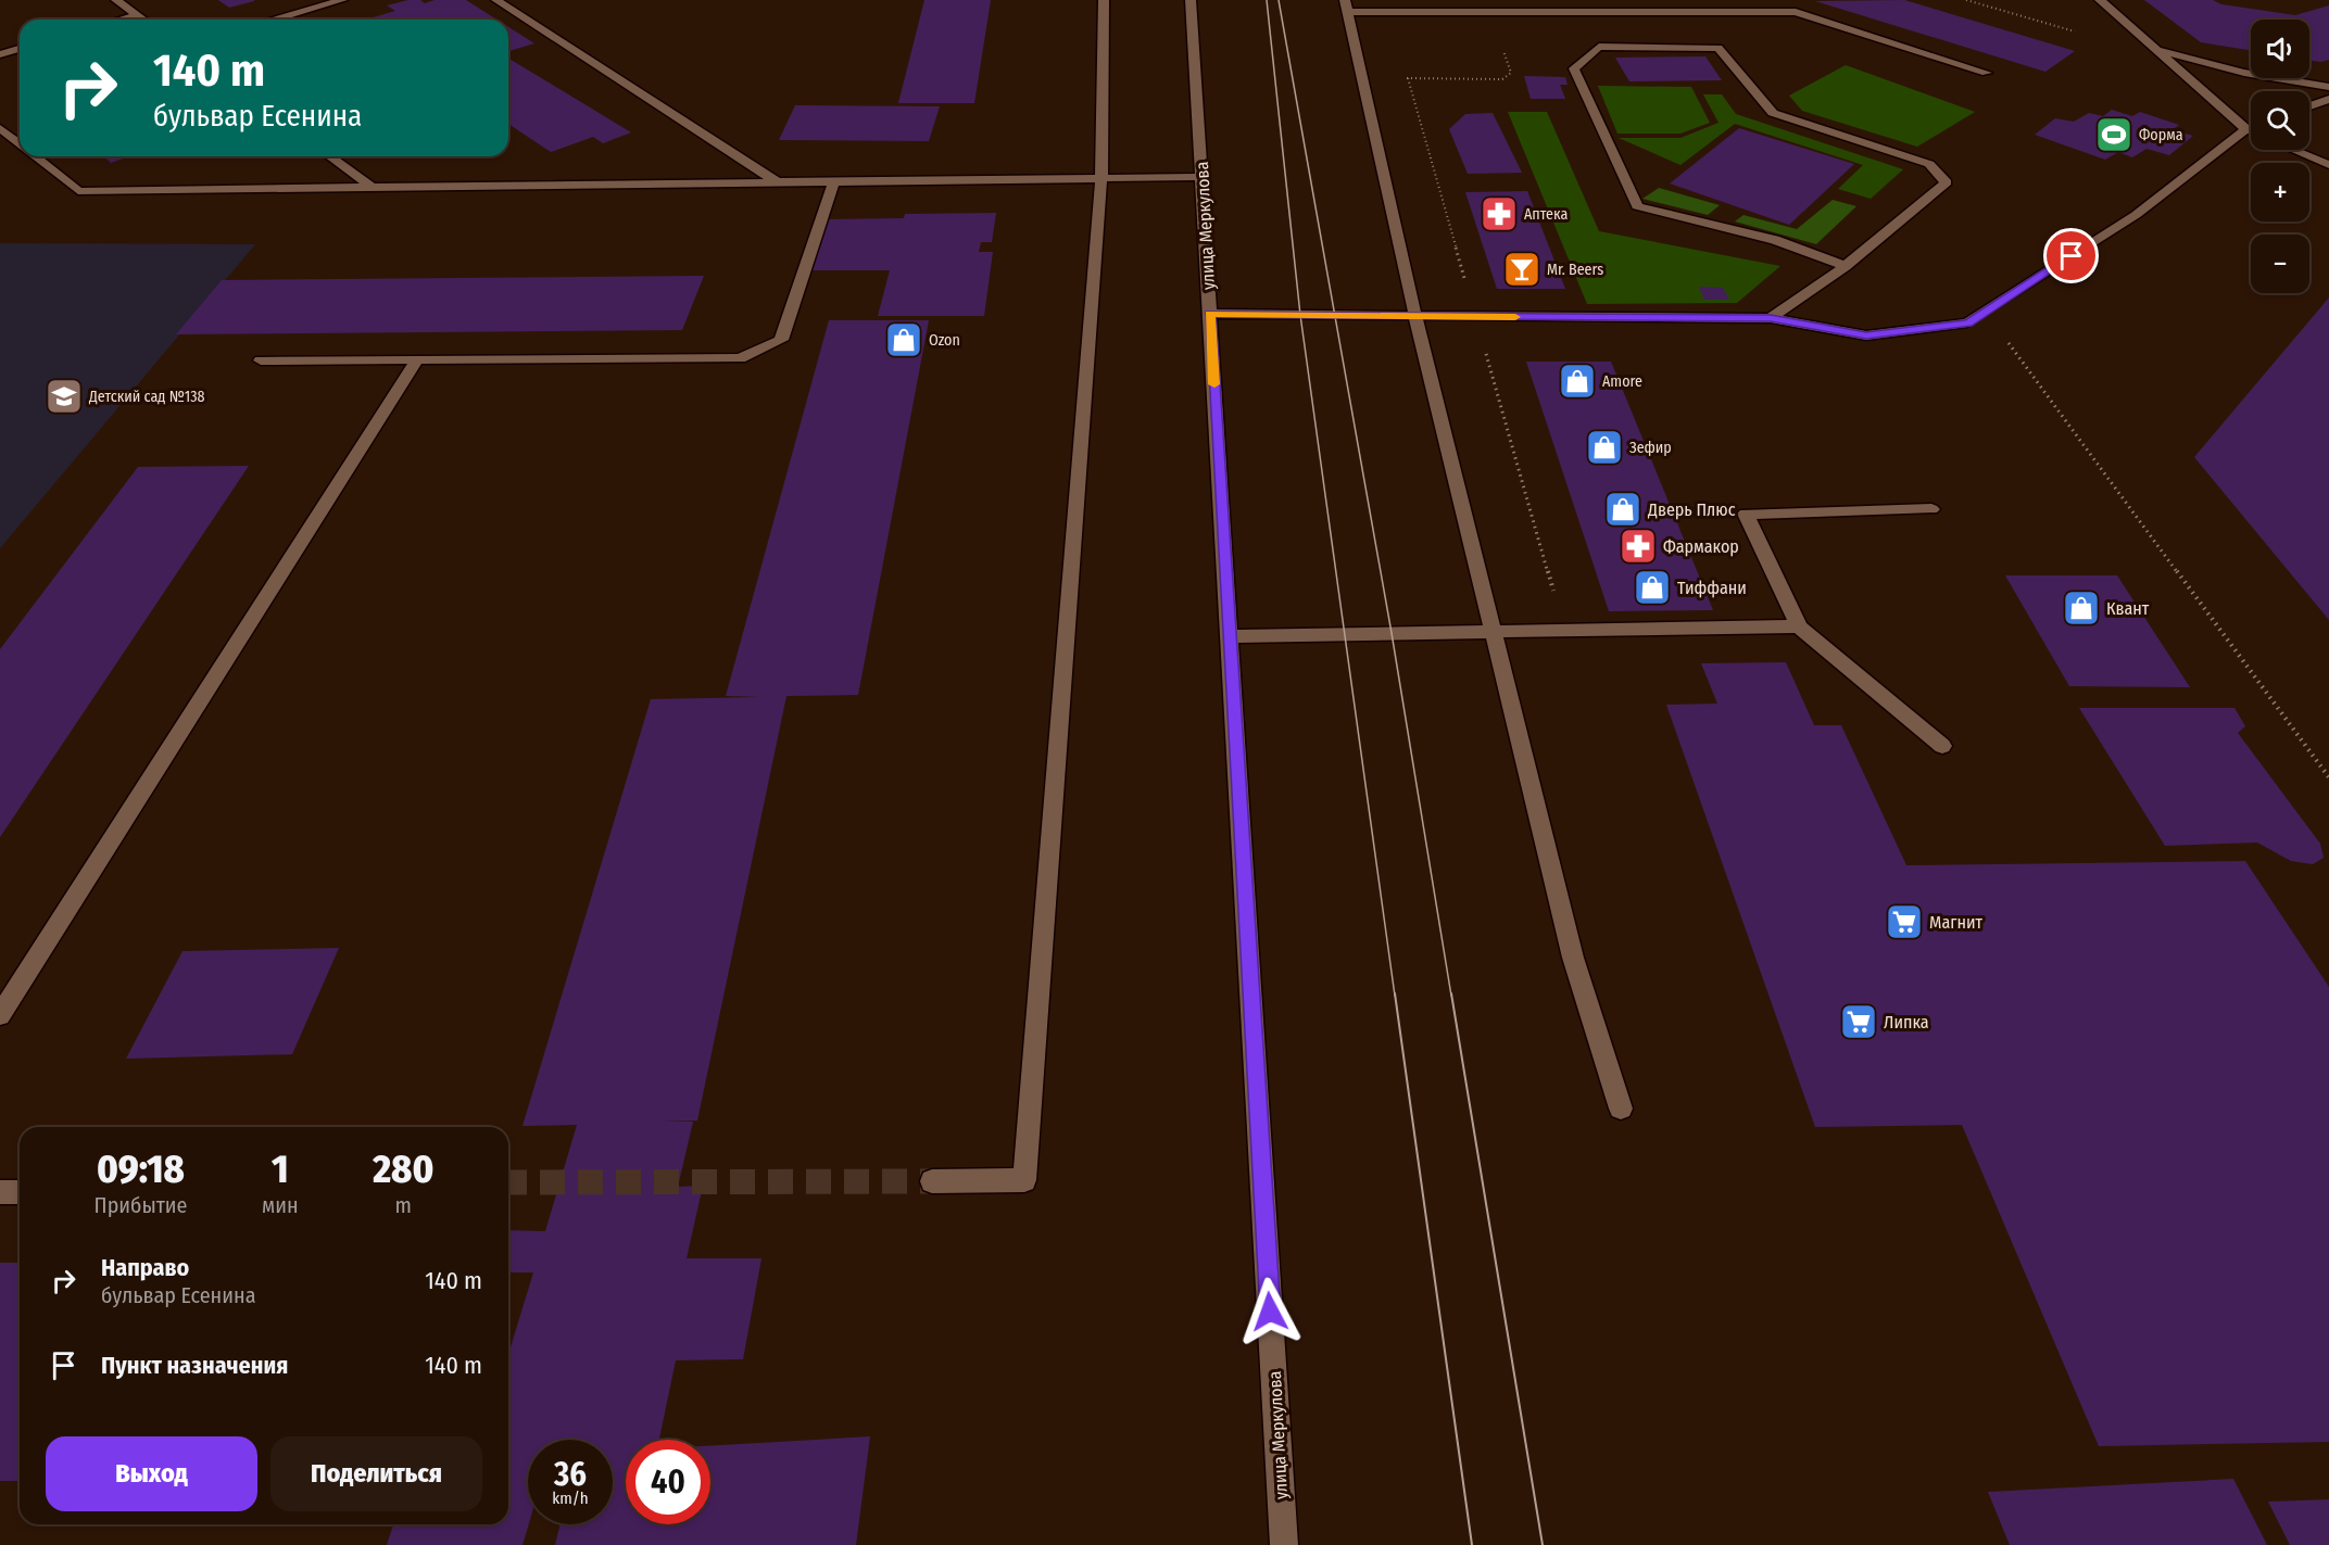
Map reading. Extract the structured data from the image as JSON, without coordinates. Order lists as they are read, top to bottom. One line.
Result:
{"streets":{"street":["улица Меркулова"]},"places":{"sports":["Форма"],"pharmacy":["Аптека","Фармакор"],"bar":["Mr. Beers"],"shop":["Ozon","Amore","Зефир","Дверь Плюс","Тиффани","Квант"],"school or university":["Детский сад №138"],"supermarket":["Магнит","Липка"]},"page":{"map_buttons":["+","−"],"turn":["140 m","бульвар Есенина"],"eta":["09:18","Прибытие","1","мин","280","m"],"list":[{"name":"Направо","note":"бульвар Есенина","value":"140 m"},{"name":"Пункт назначения","value":"140 m"}],"buttons":["Выход","Поделиться"],"speed":"36 km/h","limit":"40"}}
